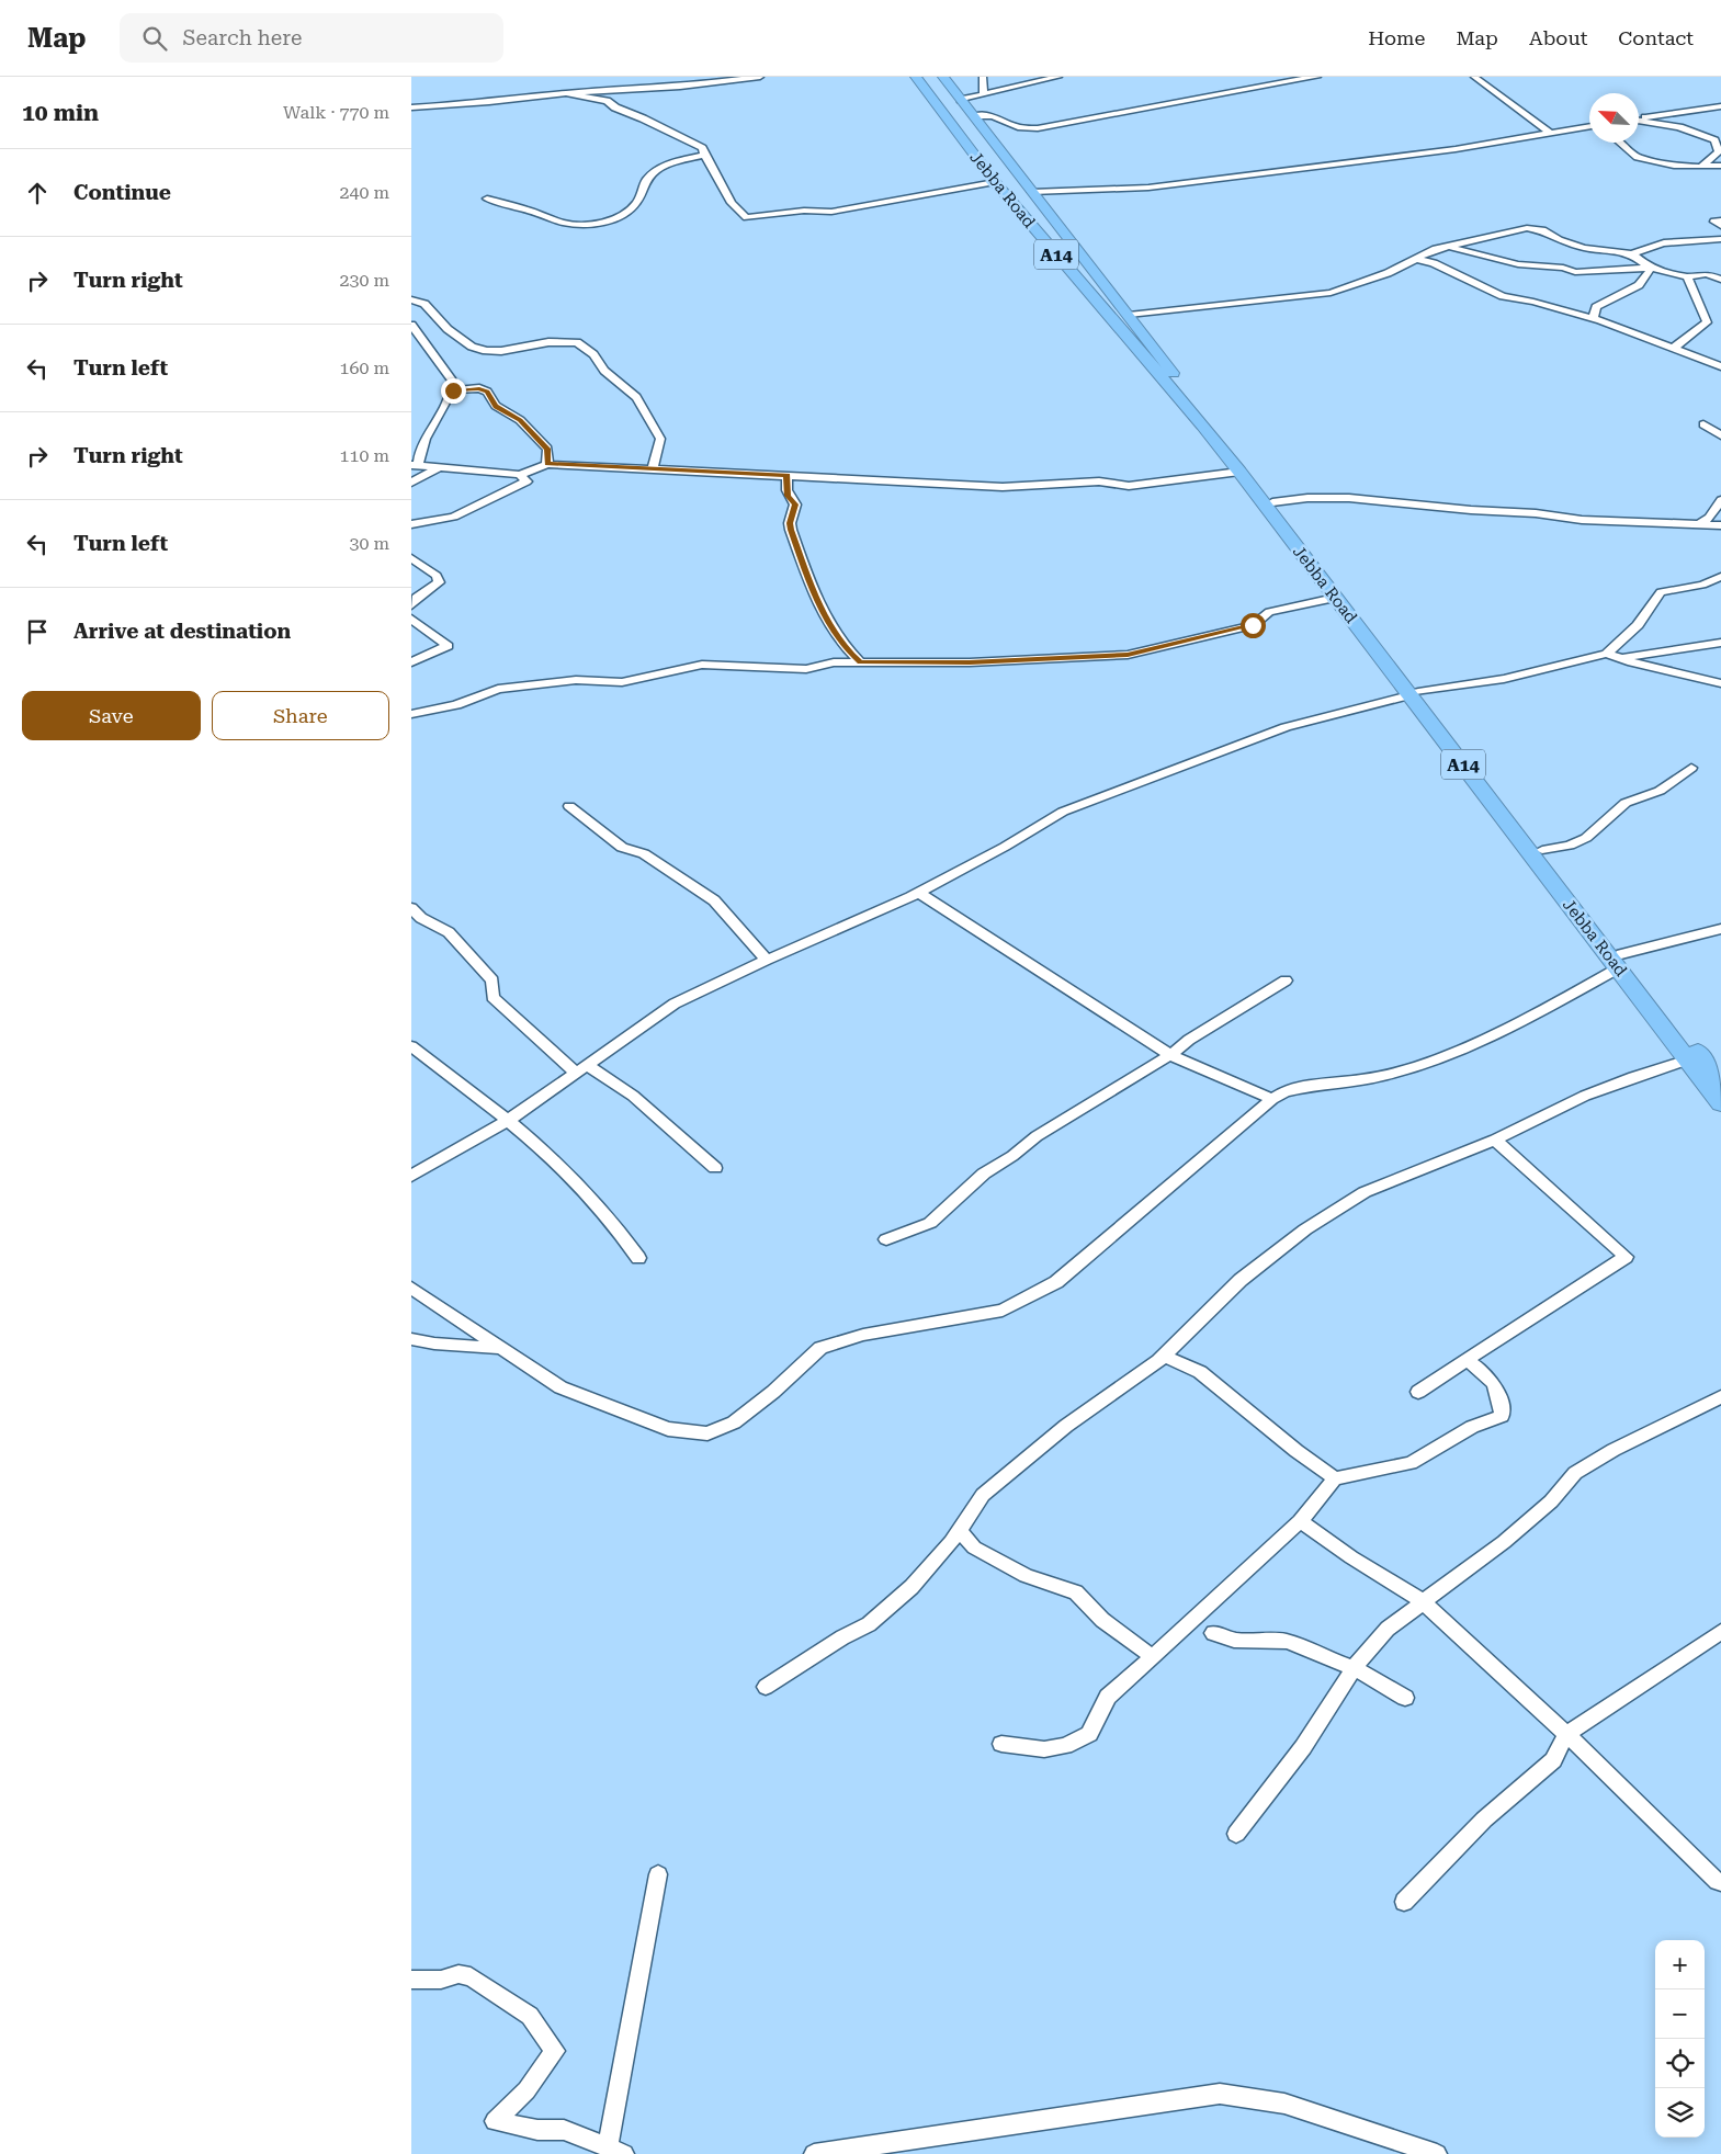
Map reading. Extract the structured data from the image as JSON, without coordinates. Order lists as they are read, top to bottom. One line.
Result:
{"streets":{"highway":["Jebba Road","A14"]},"north":"top left","page":{"header":"Map","search":"Search here","nav":["Home","Map","About","Contact"],"heading":["10 min","Walk · 770 m"],"list":[["Continue","240 m"],["Turn right","230 m"],["Turn left","160 m"],["Turn right","110 m"],["Turn left","30 m"],"Arrive at destination"],"buttons":["Save","Share"],"map_buttons":["+","−"]}}
